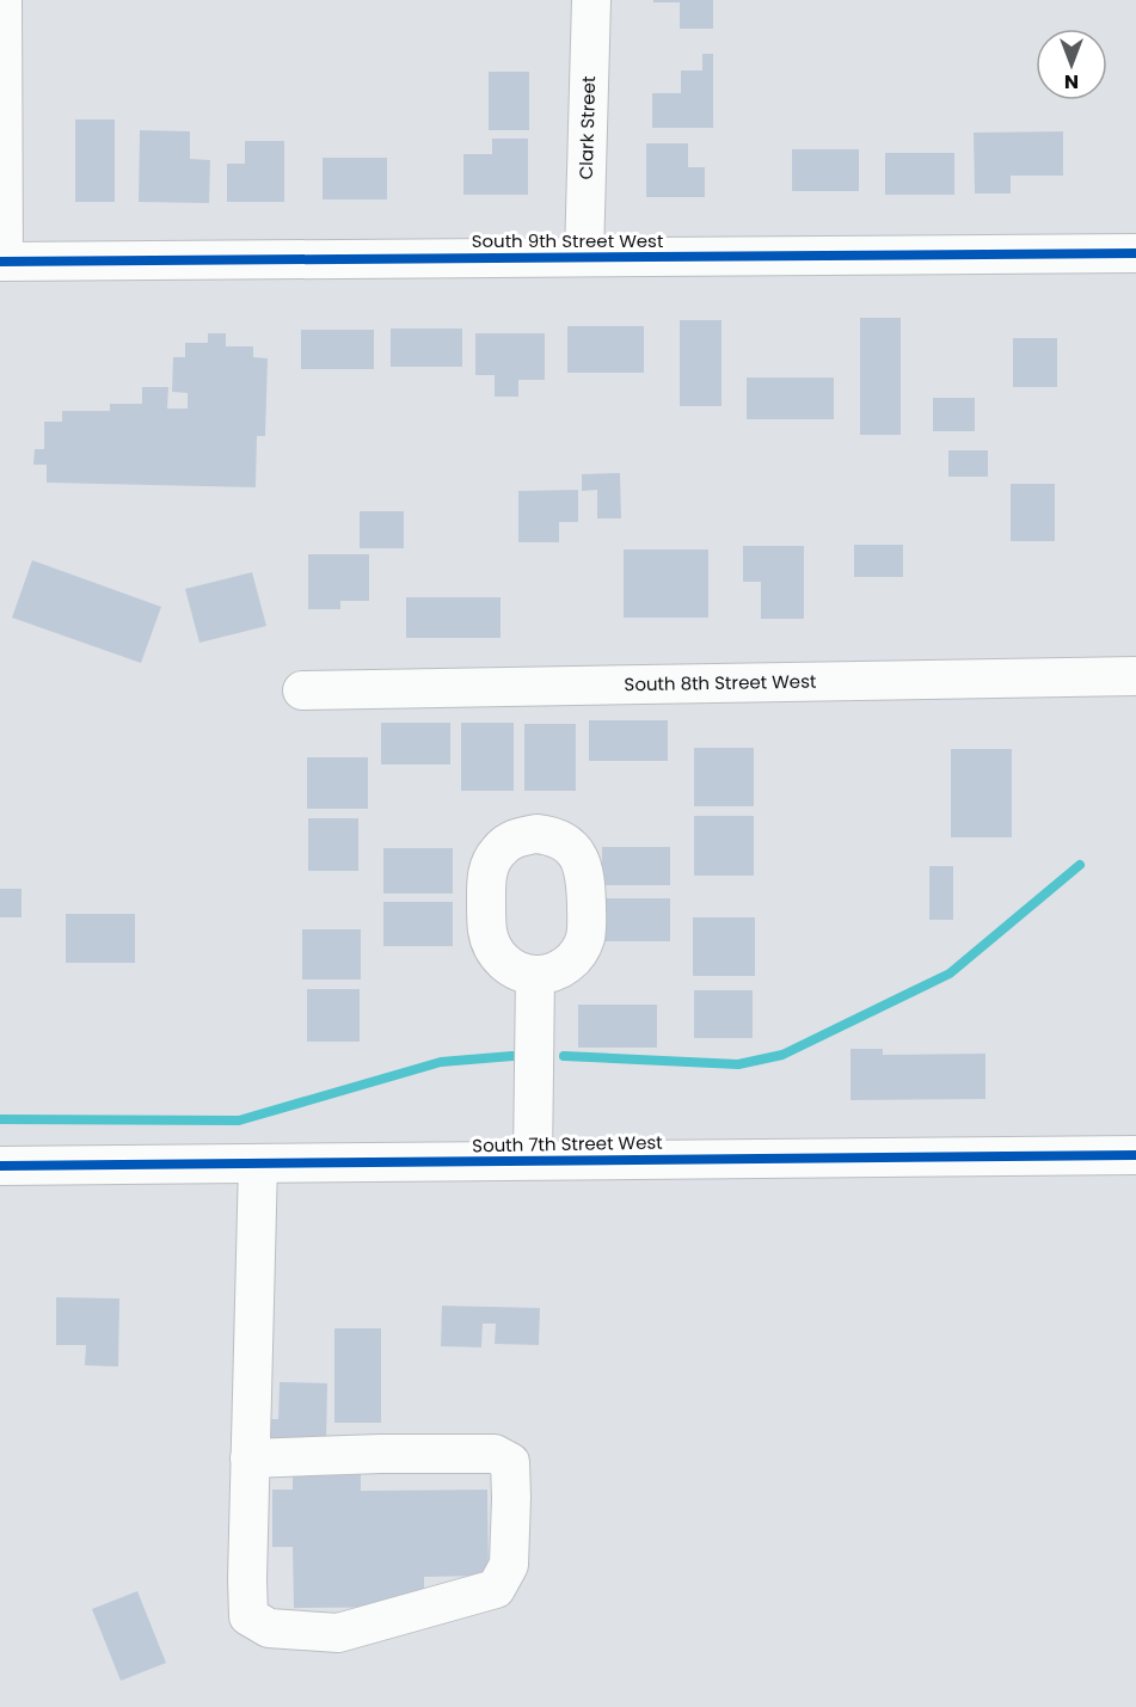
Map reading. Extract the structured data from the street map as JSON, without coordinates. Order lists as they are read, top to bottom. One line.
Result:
{"streets":{"street":["Clark Street","South 9th Street West","South 8th Street West","South 7th Street West"]},"crossings":[["Clark Street","South 9th Street West"]],"north":"bottom"}
